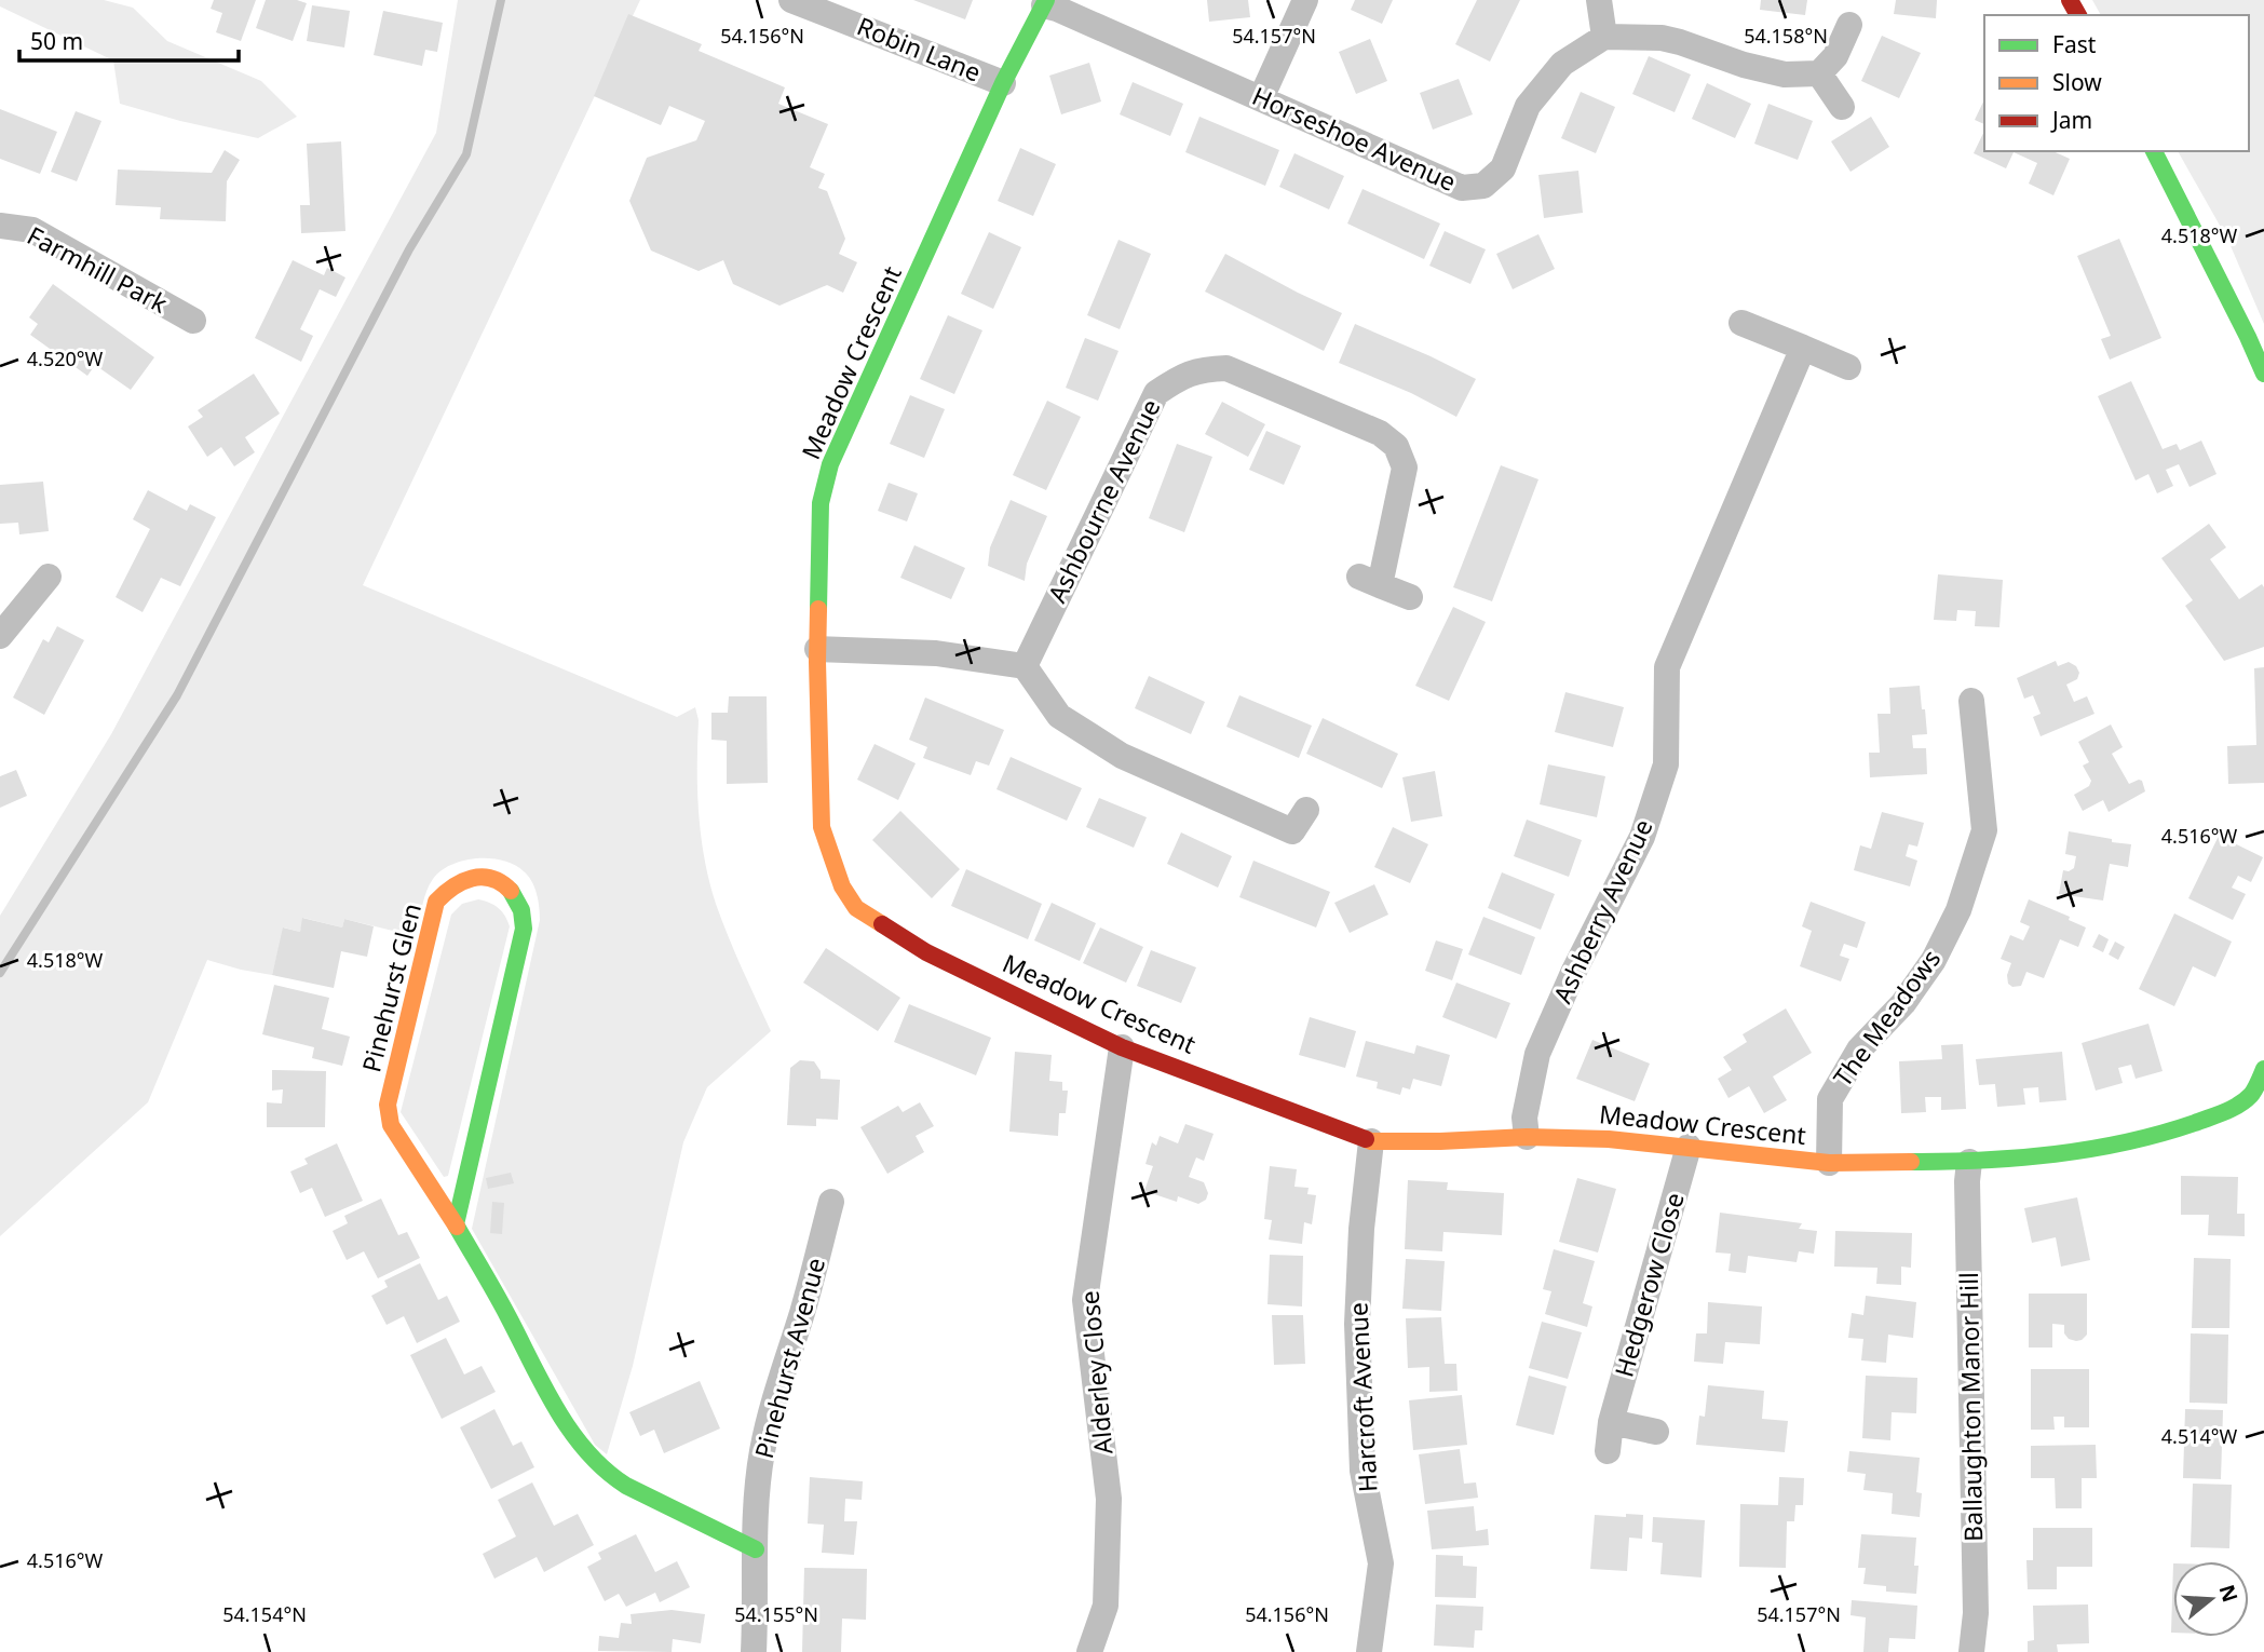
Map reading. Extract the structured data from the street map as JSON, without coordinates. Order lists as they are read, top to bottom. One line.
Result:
{"streets":{"main road":["Meadow Crescent","Pinehurst Glen"],"street":["Robin Lane","Horseshoe Avenue","Farmhill Park","Ashbourne Avenue","Ashberry Avenue","The Meadows","Hedgerow Close","Pinehurst Avenue","Alderley Close","Harcroft Avenue","Ballaughton Manor Hill"]},"crossings":[["Robin Lane","Meadow Crescent"],["Horseshoe Avenue","Meadow Crescent"],["Meadow Crescent","Ashberry Avenue"],["Meadow Crescent","The Meadows"],["Meadow Crescent","Hedgerow Close"],["Meadow Crescent","Alderley Close"],["Meadow Crescent","Harcroft Avenue"],["Meadow Crescent","Ballaughton Manor Hill"],["Pinehurst Glen","Pinehurst Avenue"]],"legend":["Fast","Slow","Jam"],"scale_bar":"50 m","north":"right","coordinates":["54.156°N","54.157°N","54.158°N","4.518°W","4.520°W","4.516°W","4.514°W","54.154°N","54.155°N"]}
